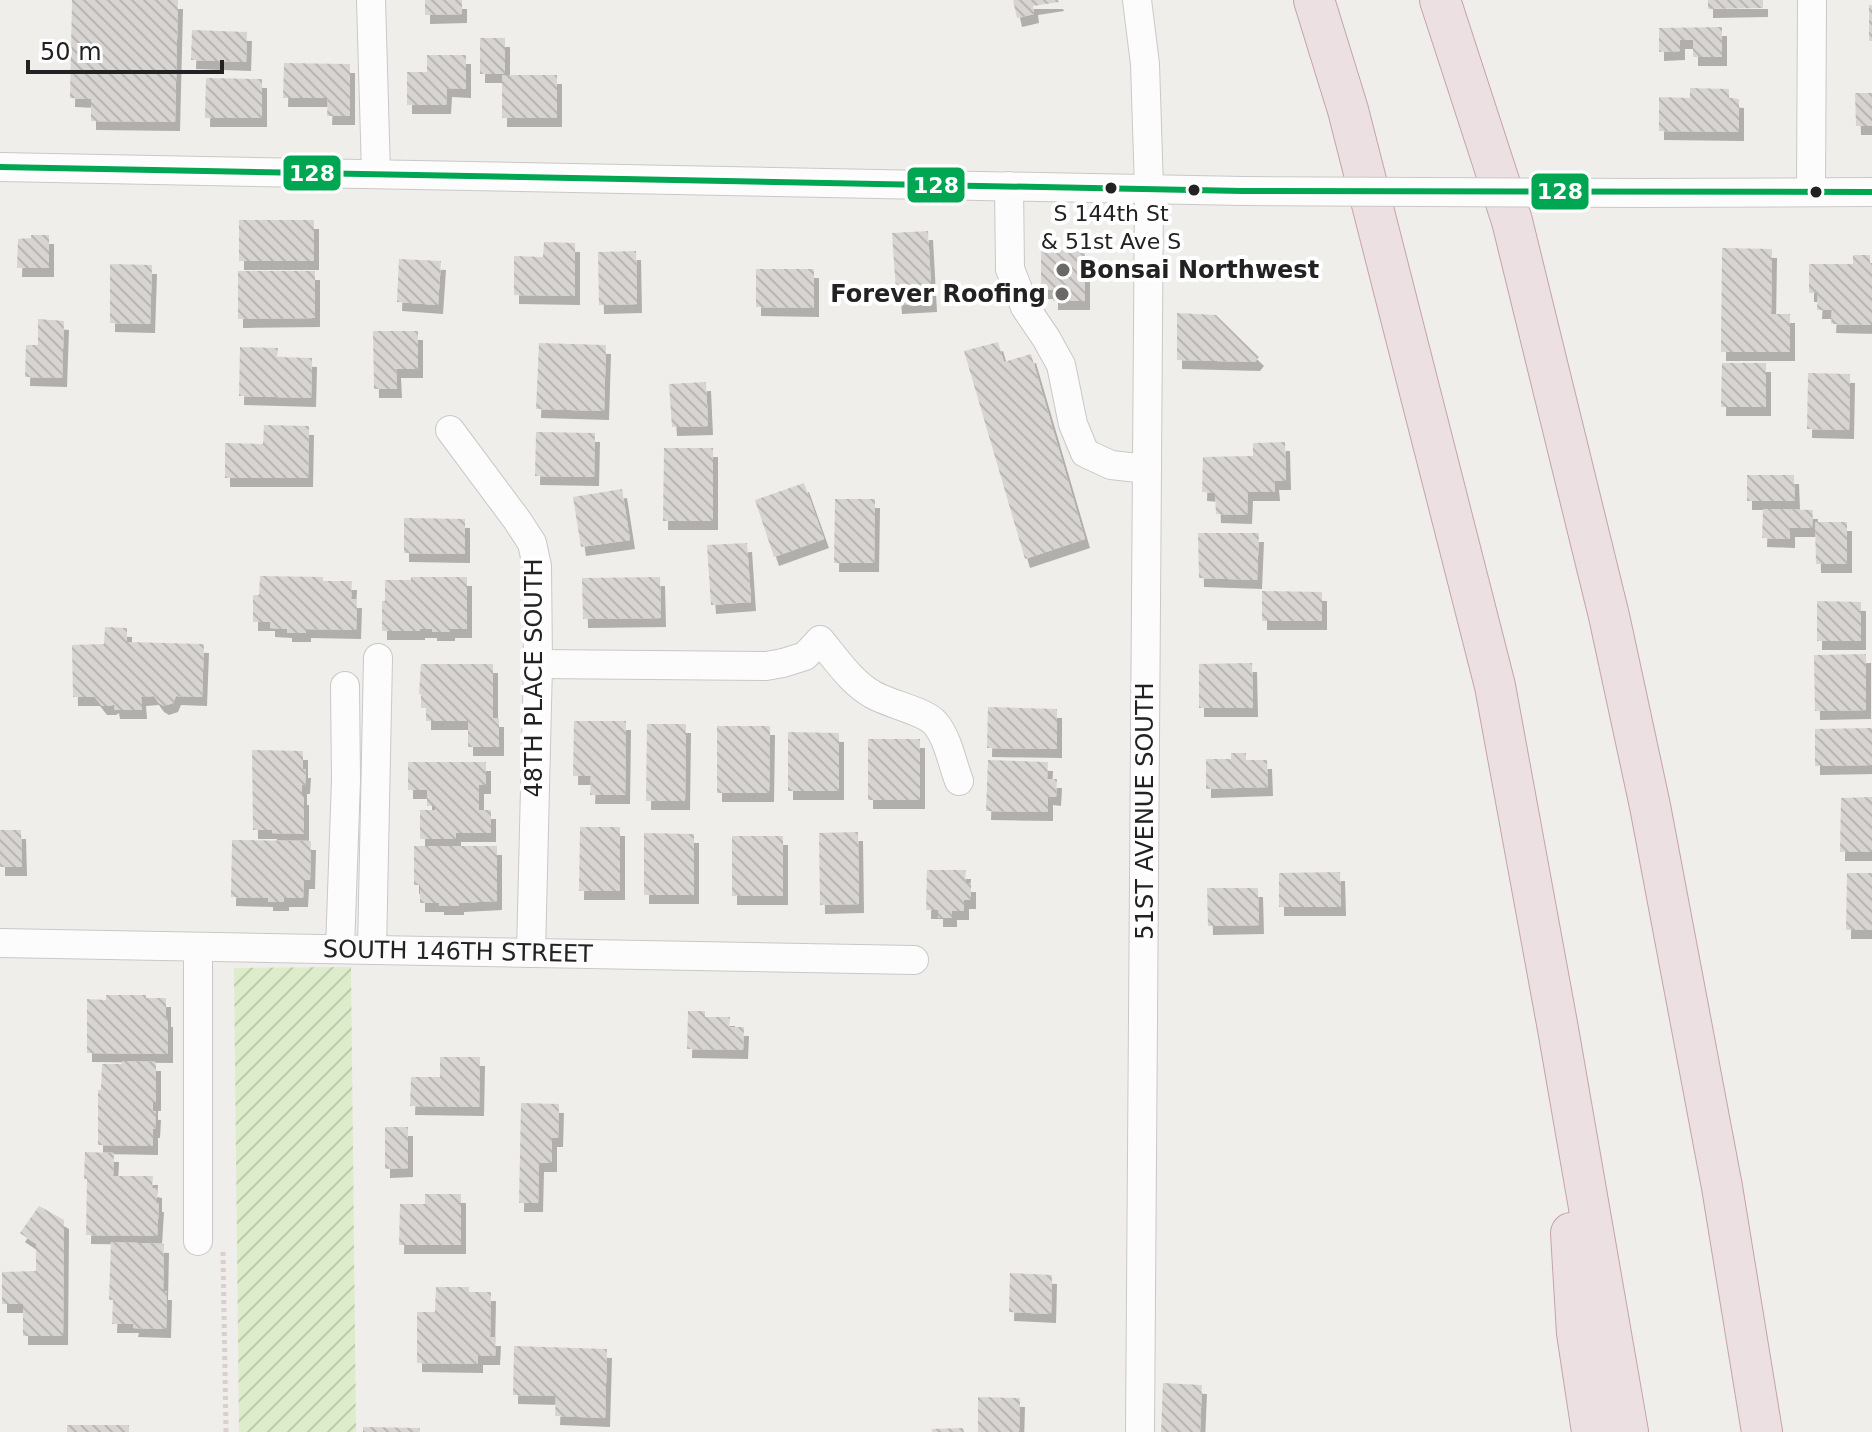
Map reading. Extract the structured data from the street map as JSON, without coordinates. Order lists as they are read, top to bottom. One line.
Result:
{"streets":{"street":["48TH PLACE SOUTH","51ST AVENUE SOUTH","SOUTH 146TH STREET"]},"crossings":[["48TH PLACE SOUTH","SOUTH 146TH STREET"]],"places":["S 144th St & 51st Ave S","Bonsai Northwest","Forever Roofing"],"lines":["transit line 128"],"scale_bar":"50 m"}
